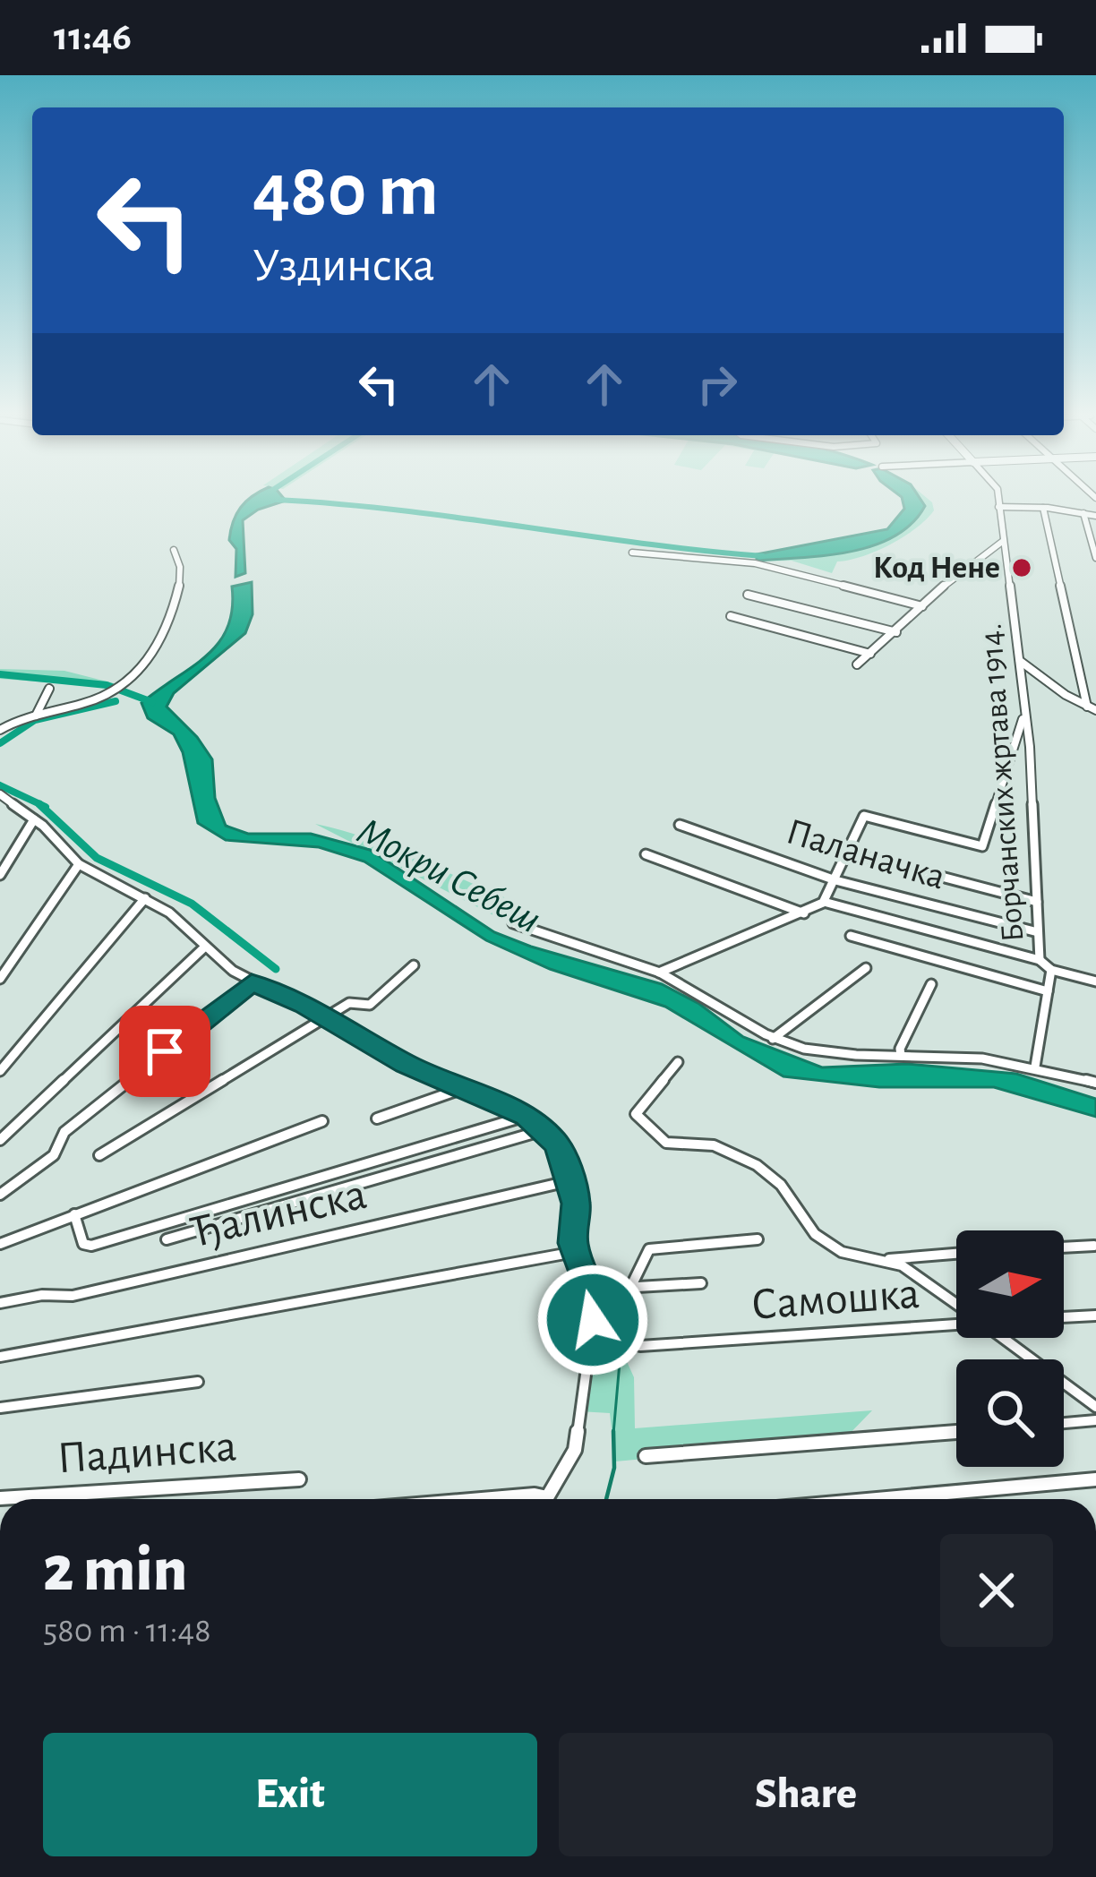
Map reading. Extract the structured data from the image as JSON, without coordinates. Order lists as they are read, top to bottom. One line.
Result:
{"streets":{"street":["Борчанских жртава 1914.","Паланачка","Ђалинска","Самошка","Падинска"]},"crossings":[["Борчанских жртава 1914.","Паланачка"]],"water":["Мокри Себеш"],"places":["Код Нене"],"north":"right","page":{"status":"11:46","turn":["480 m","Уздинска"],"heading":["2 min","580 m · 11:48"],"buttons":["Exit","Share"]}}
